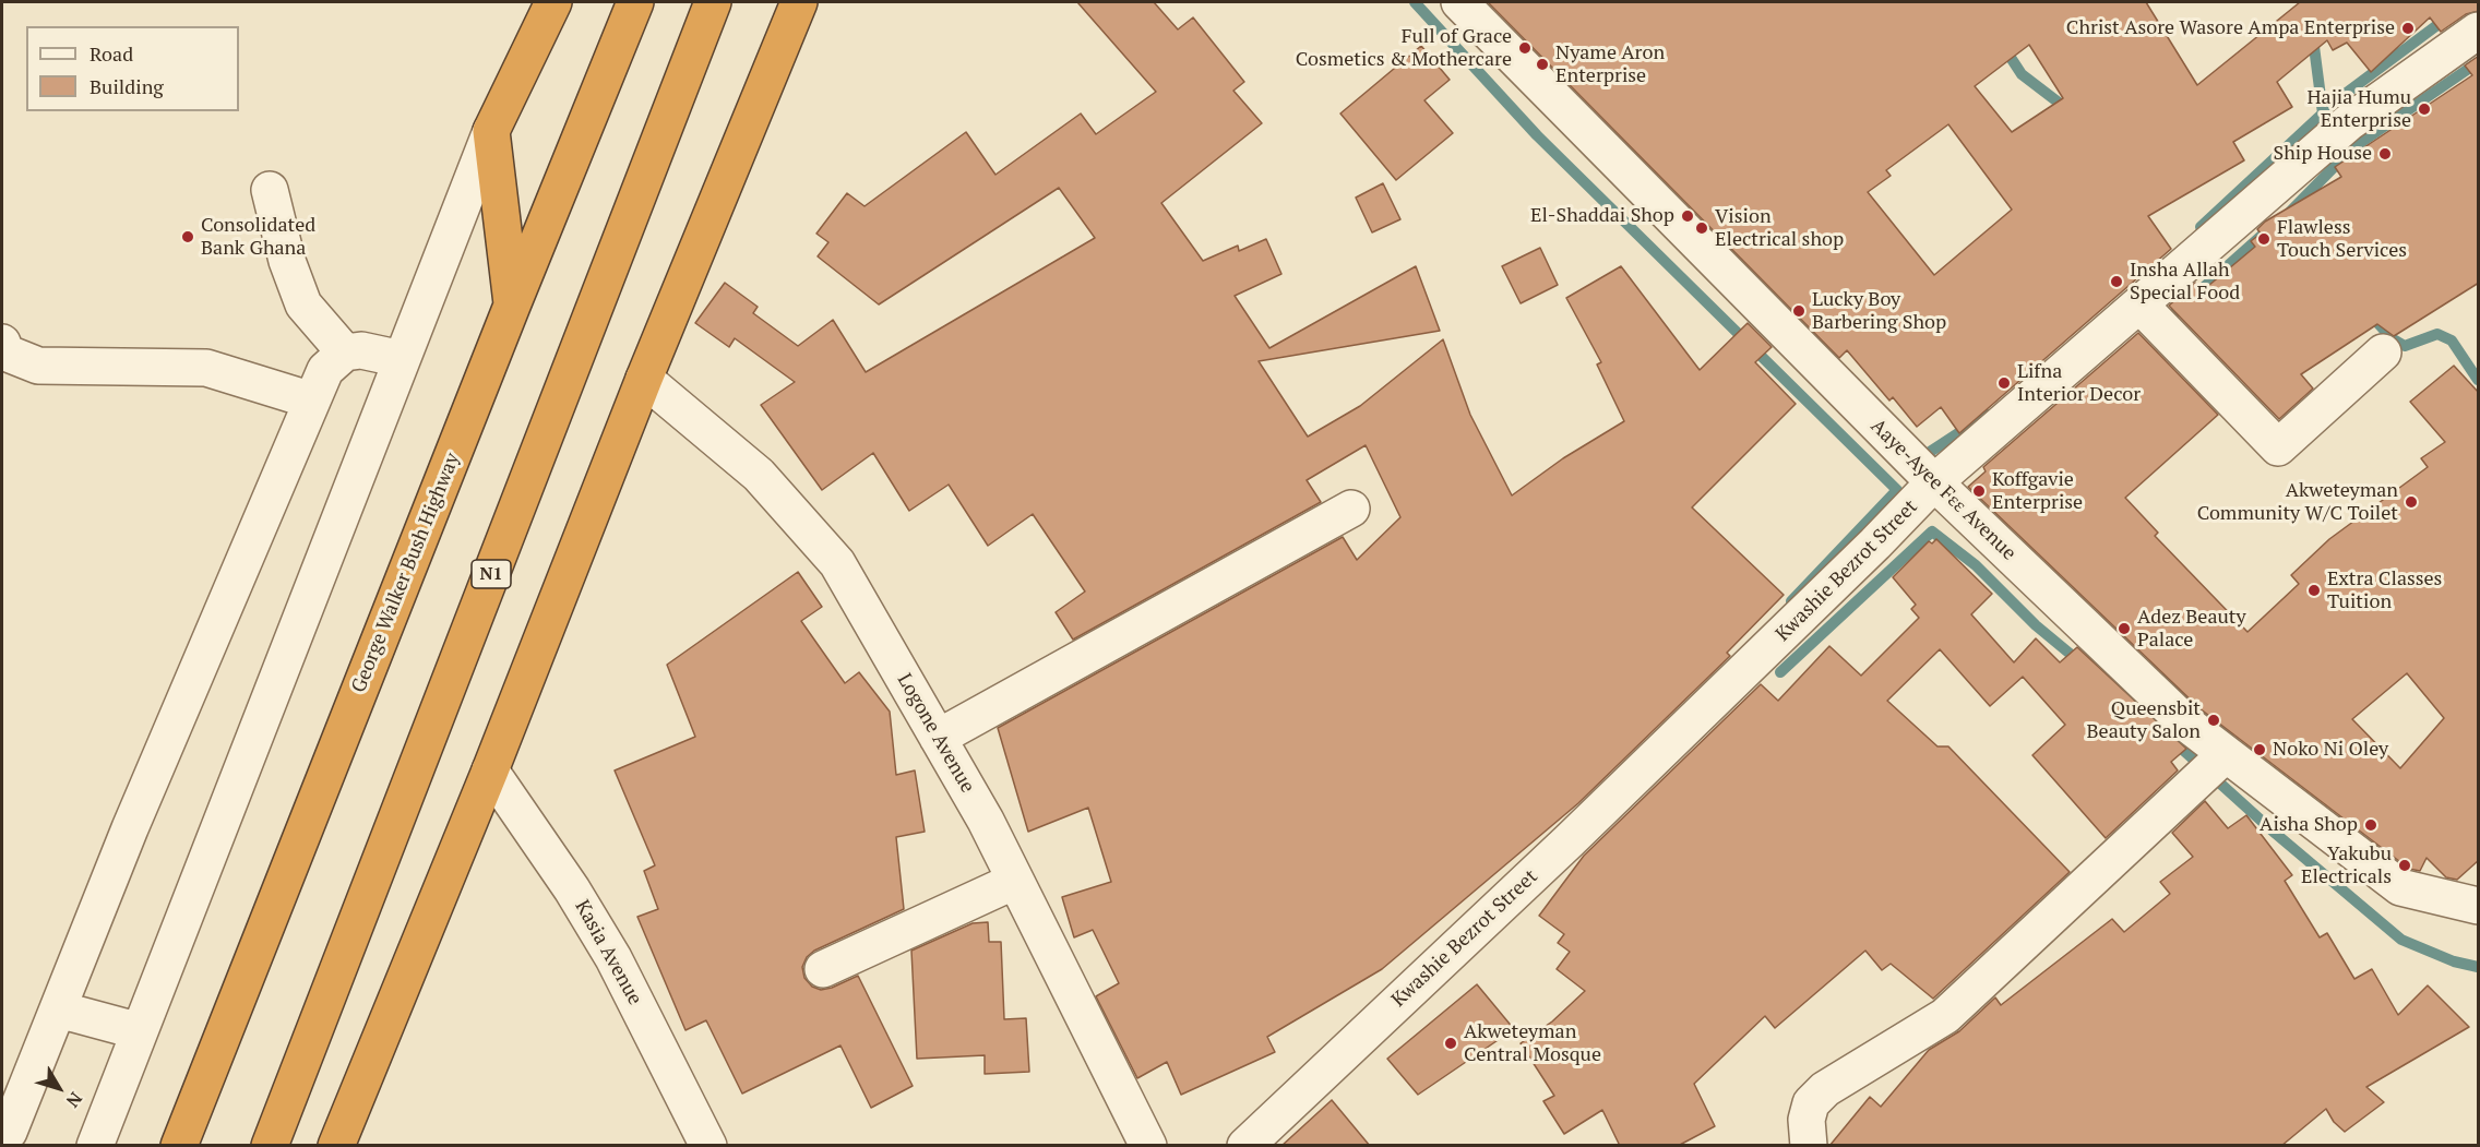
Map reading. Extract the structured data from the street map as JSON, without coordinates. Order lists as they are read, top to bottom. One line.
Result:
{"streets":{"highway":["George Walker Bush Highway","N1"],"street":["Aaye-Ayee Fɛɛ Avenue","Kwashie Bezrot Street","Logone Avenue","Kasia Avenue"]},"crossings":[["Aaye-Ayee Fɛɛ Avenue","Kwashie Bezrot Street"]],"places":["Christ Asore Wasore Ampa Enterprise","Full of Grace Cosmetics & Mothercare","Nyame Aron Enterprise","Hajia Humu Enterprise","Ship House","El-Shaddai Shop","Vision Electrical shop","Consolidated Bank Ghana","Flawless Touch Services","Insha Allah Special Food","Lucky Boy Barbering Shop","Lifna Interior Decor","Koffgavie Enterprise","Akweteyman Community W/C Toilet","Extra Classes Tuition","Adez Beauty Palace","Queensbit Beauty Salon","Noko Ni Oley","Aisha Shop","Yakubu Electricals","Akweteyman Central Mosque"],"legend":["Road","Building"],"north":"bottom right"}
